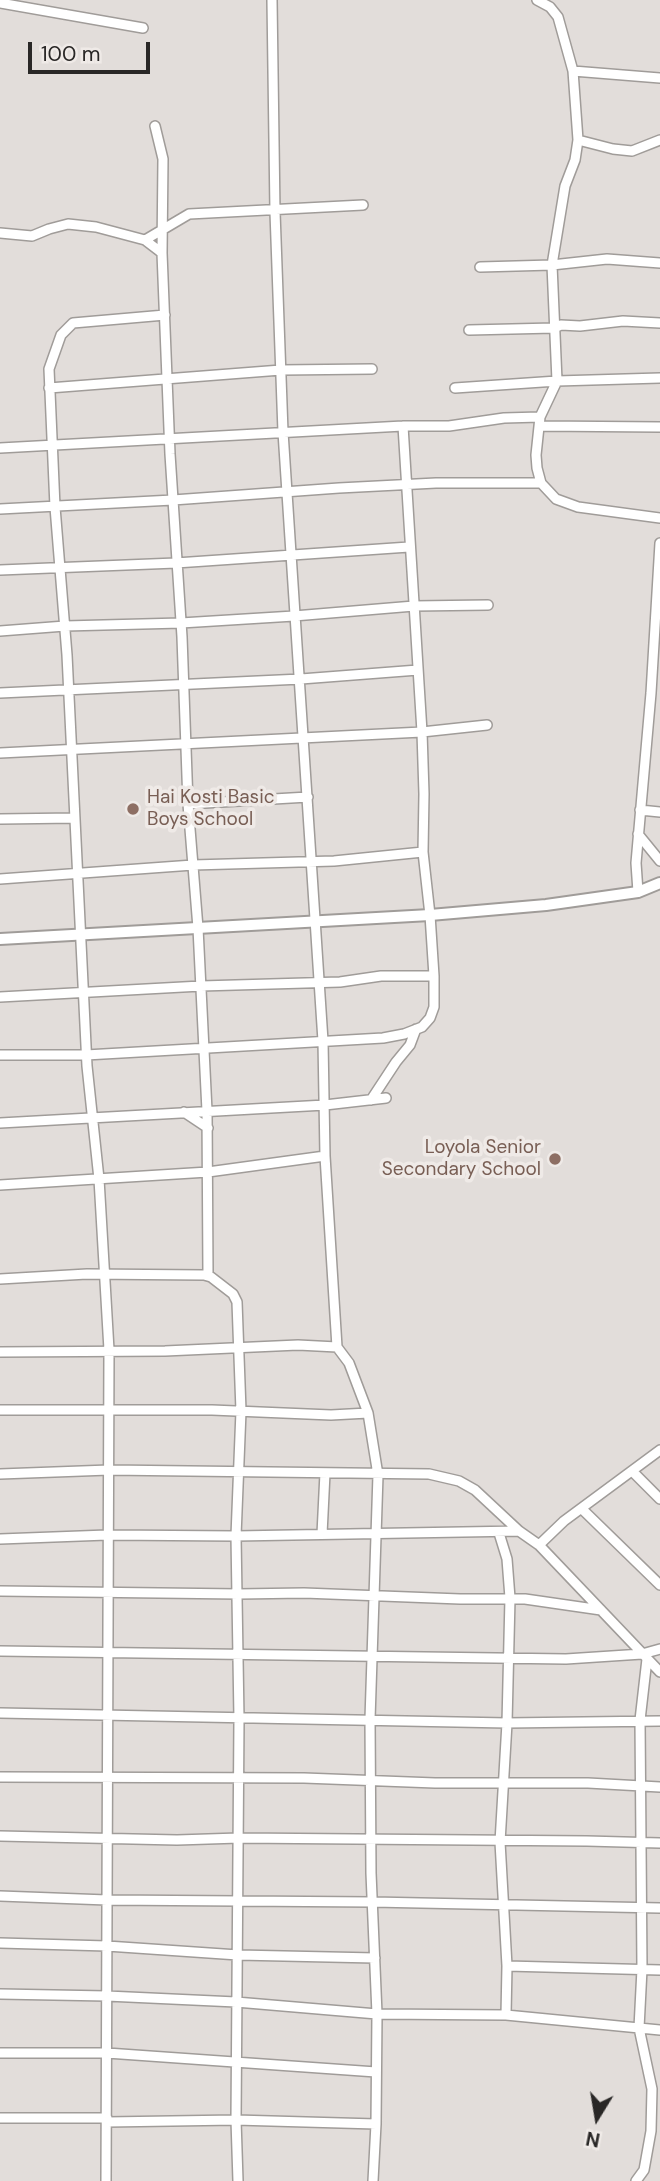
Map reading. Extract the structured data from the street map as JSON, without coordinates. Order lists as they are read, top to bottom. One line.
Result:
{"places":["Hai Kosti Basic Boys School","Loyola Senior Secondary School"],"scale_bar":"100 m","north":"bottom"}
